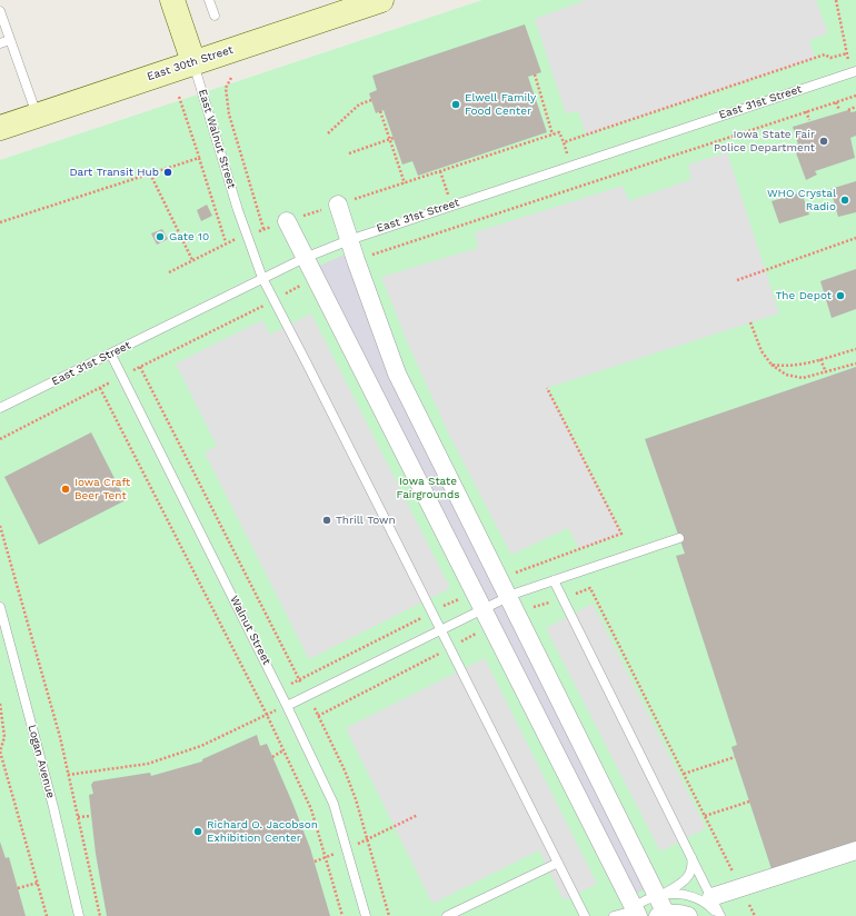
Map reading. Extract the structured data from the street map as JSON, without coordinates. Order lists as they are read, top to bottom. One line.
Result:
{"streets":{"main road":["East 30th Street","East Walnut Street"],"lane":["East 31st Street","Walnut Street","Logan Avenue"]},"crossings":[["East 30th Street","East Walnut Street"],["East 31st Street","East Walnut Street"],["East 31st Street","Walnut Street"]],"parks":["Iowa State Fairgrounds"],"places":["Elwell Family Food Center","Iowa State Fair Police Department","Dart Transit Hub","WHO Crystal Radio","Gate 10","The Depot","Iowa Craft Beer Tent","Thrill Town","Richard O. Jacobson Exhibition Center"]}
